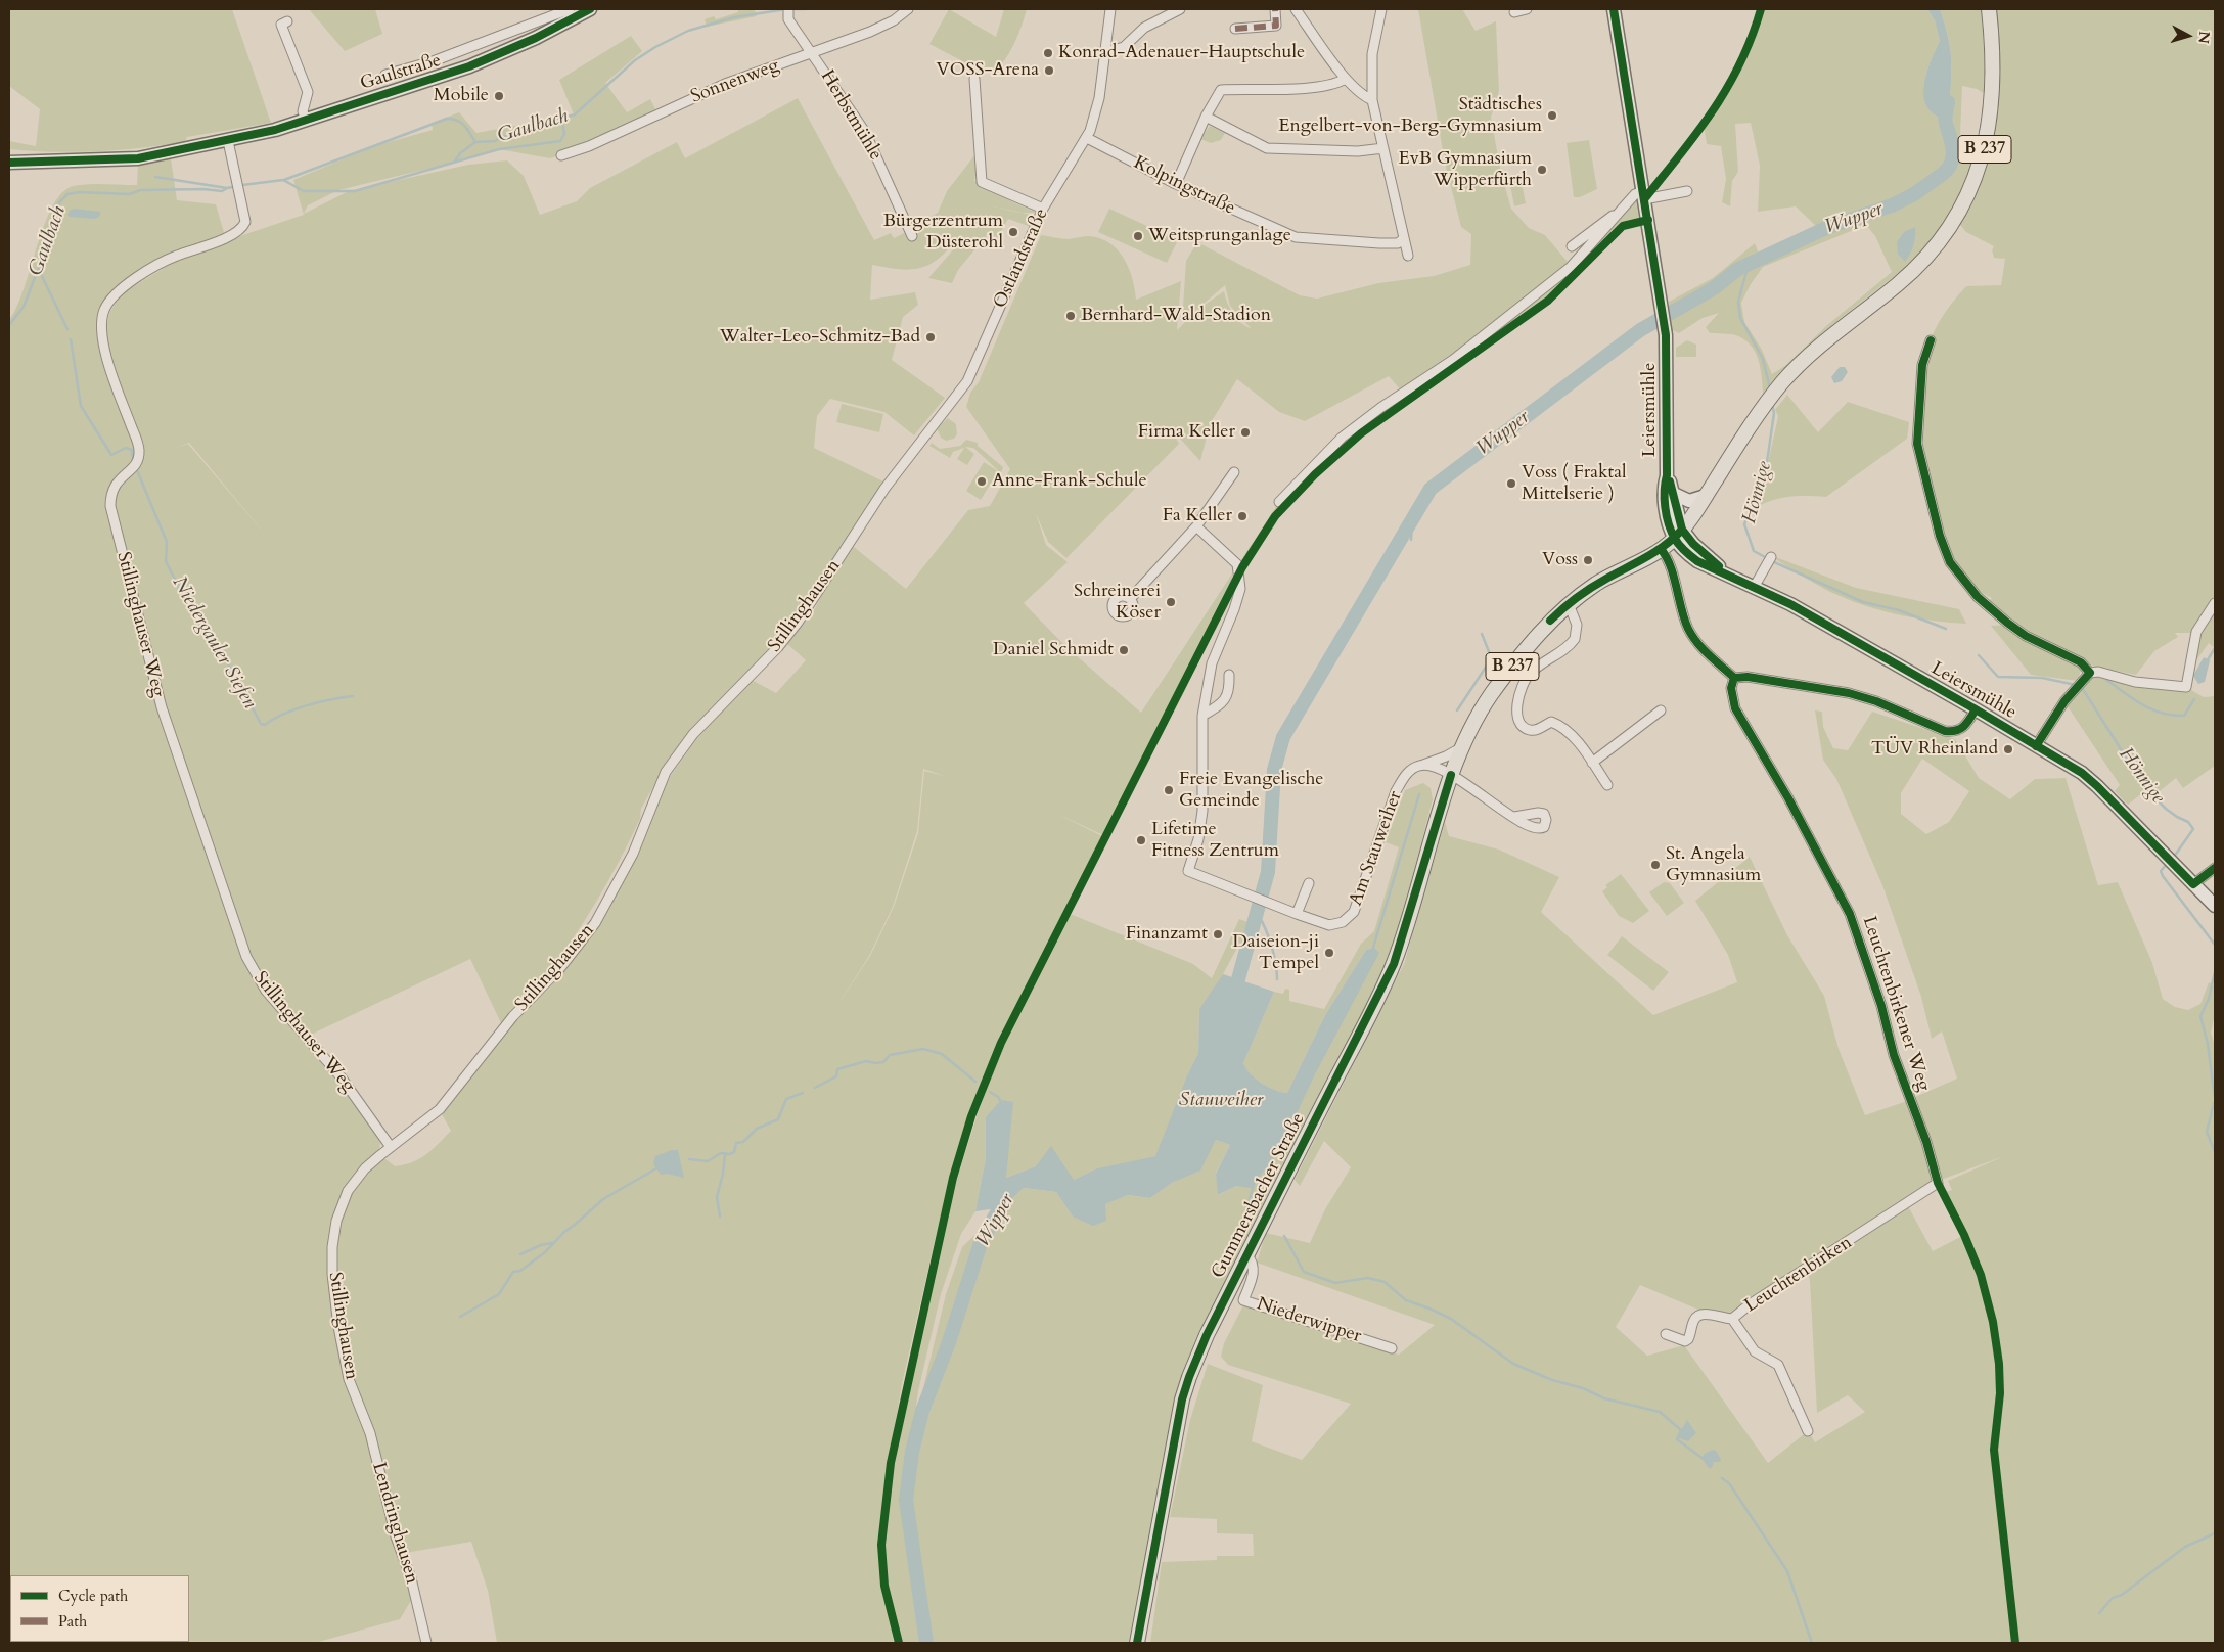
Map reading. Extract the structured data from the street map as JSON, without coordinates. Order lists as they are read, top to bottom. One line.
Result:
{"streets":{"main road":["Gaulstraße","B 237","Leiersmühle","Gummersbacher Straße"],"street":["Sonnenweg","Herbstmühle","Kolpingstraße","Ostlandstraße","Stillinghausen","Stillinghauser Weg","Am Stauweiher","Leuchtenbirkener Weg","Leuchtenbirken","Niederwipper","Lendringhausen"]},"crossings":[["Gaulstraße","Stillinghauser Weg"],["Sonnenweg","Herbstmühle"],["B 237","Leiersmühle"],["B 237","Gummersbacher Straße"],["Kolpingstraße","Ostlandstraße"],["Ostlandstraße","Stillinghausen"],["Leiersmühle","Gummersbacher Straße"],["Stillinghausen","Stillinghauser Weg"],["Stillinghausen","Lendringhausen"],["Am Stauweiher","Gummersbacher Straße"],["Leuchtenbirkener Weg","Leuchtenbirken"],["Gummersbacher Straße","Niederwipper"]],"water":["Gaulbach","Wupper","Hönnige","Niedergauler Siefen","Stauweiher","Wipper"],"places":["Konrad-Adenauer-Hauptschule","VOSS-Arena","Mobile","Städtisches Engelbert-von-Berg-Gymnasium","EvB Gymnasium Wipperfürth","Bürgerzentrum Düsterohl","Weitsprunganlage","Bernhard-Wald-Stadion","Walter-Leo-Schmitz-Bad","Firma Keller","Anne-Frank-Schule","Voss ( Fraktal Mittelserie )","Fa Keller","Voss","Schreinerei Köser","Daniel Schmidt","TÜV Rheinland","Freie Evangelische Gemeinde","Lifetime Fitness Zentrum","St. Angela Gymnasium","Finanzamt","Daiseion-ji Tempel"],"legend":["Cycle path","Path"],"north":"right"}
